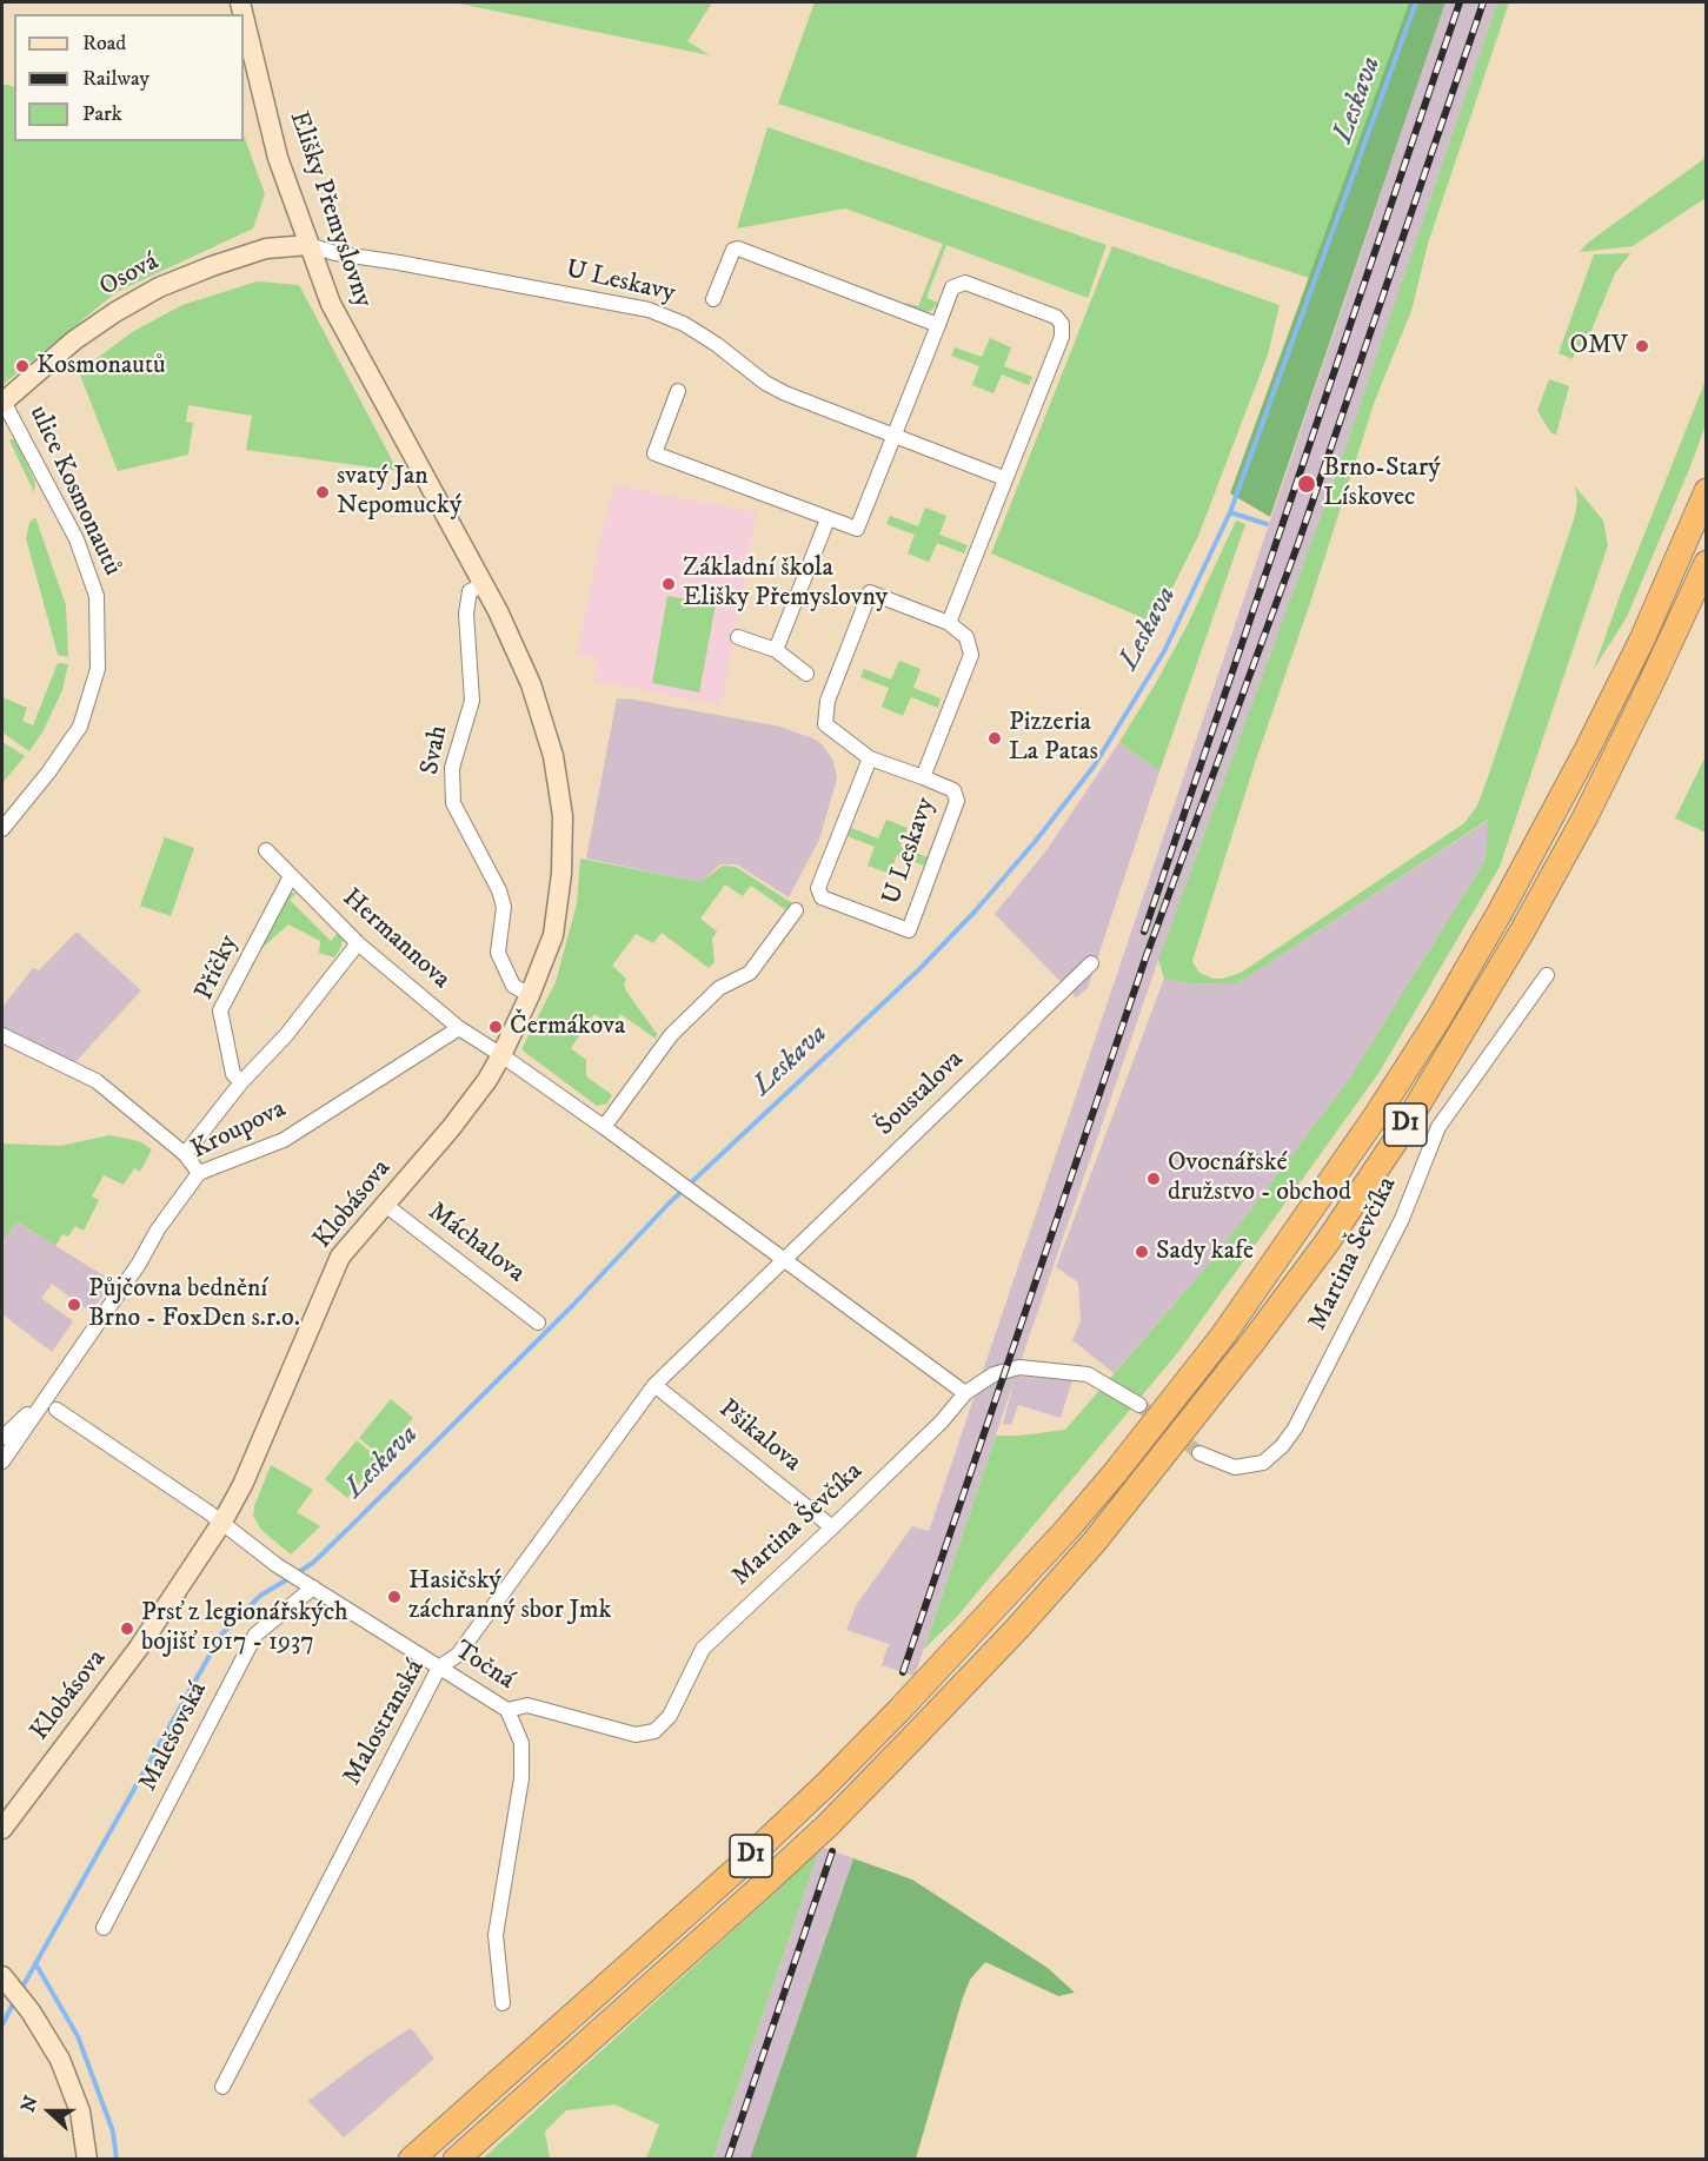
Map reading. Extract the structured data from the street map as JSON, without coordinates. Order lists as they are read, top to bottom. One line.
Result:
{"streets":{"highway":["D1"],"street":["Elišky Přemyslovny","Osová","U Leskavy","ulice Kosmonautů","Svah","Hermannova","Příčky","Šoustalova","Kroupova","Klobásova","Máchalova","Martina Ševčíka","Pšikalova","Točná","Malostranská","Malešovská"]},"crossings":[["Elišky Přemyslovny","Osová"],["Elišky Přemyslovny","U Leskavy"],["Elišky Přemyslovny","Svah"],["Elišky Přemyslovny","Hermannova"],["Elišky Přemyslovny","Klobásova"],["Osová","U Leskavy"],["Osová","ulice Kosmonautů"],["Hermannova","Příčky"],["Hermannova","Kroupova"],["Hermannova","Klobásova"],["Šoustalova","Malostranská"],["Klobásova","Máchalova"],["Klobásova","Točná"],["Martina Ševčíka","Pšikalova"],["Martina Ševčíka","Točná"],["Pšikalova","Malostranská"],["Točná","Malostranská"],["Točná","Malešovská"]],"water":["Leskava"],"places":["OMV","Kosmonautů","Brno-Starý Lískovec","svatý Jan Nepomucký","Základní škola Elišky Přemyslovny","Pizzeria La Patas","Čermákova","Ovocnářské družstvo - obchod","Sady kafe","Půjčovna bednění Brno - FoxDen s.r.o.","Hasičský záchranný sbor Jmk","Prsť z legionářských bojišť 1917 - 1937"],"legend":["Road","Railway","Park"],"north":"left"}
